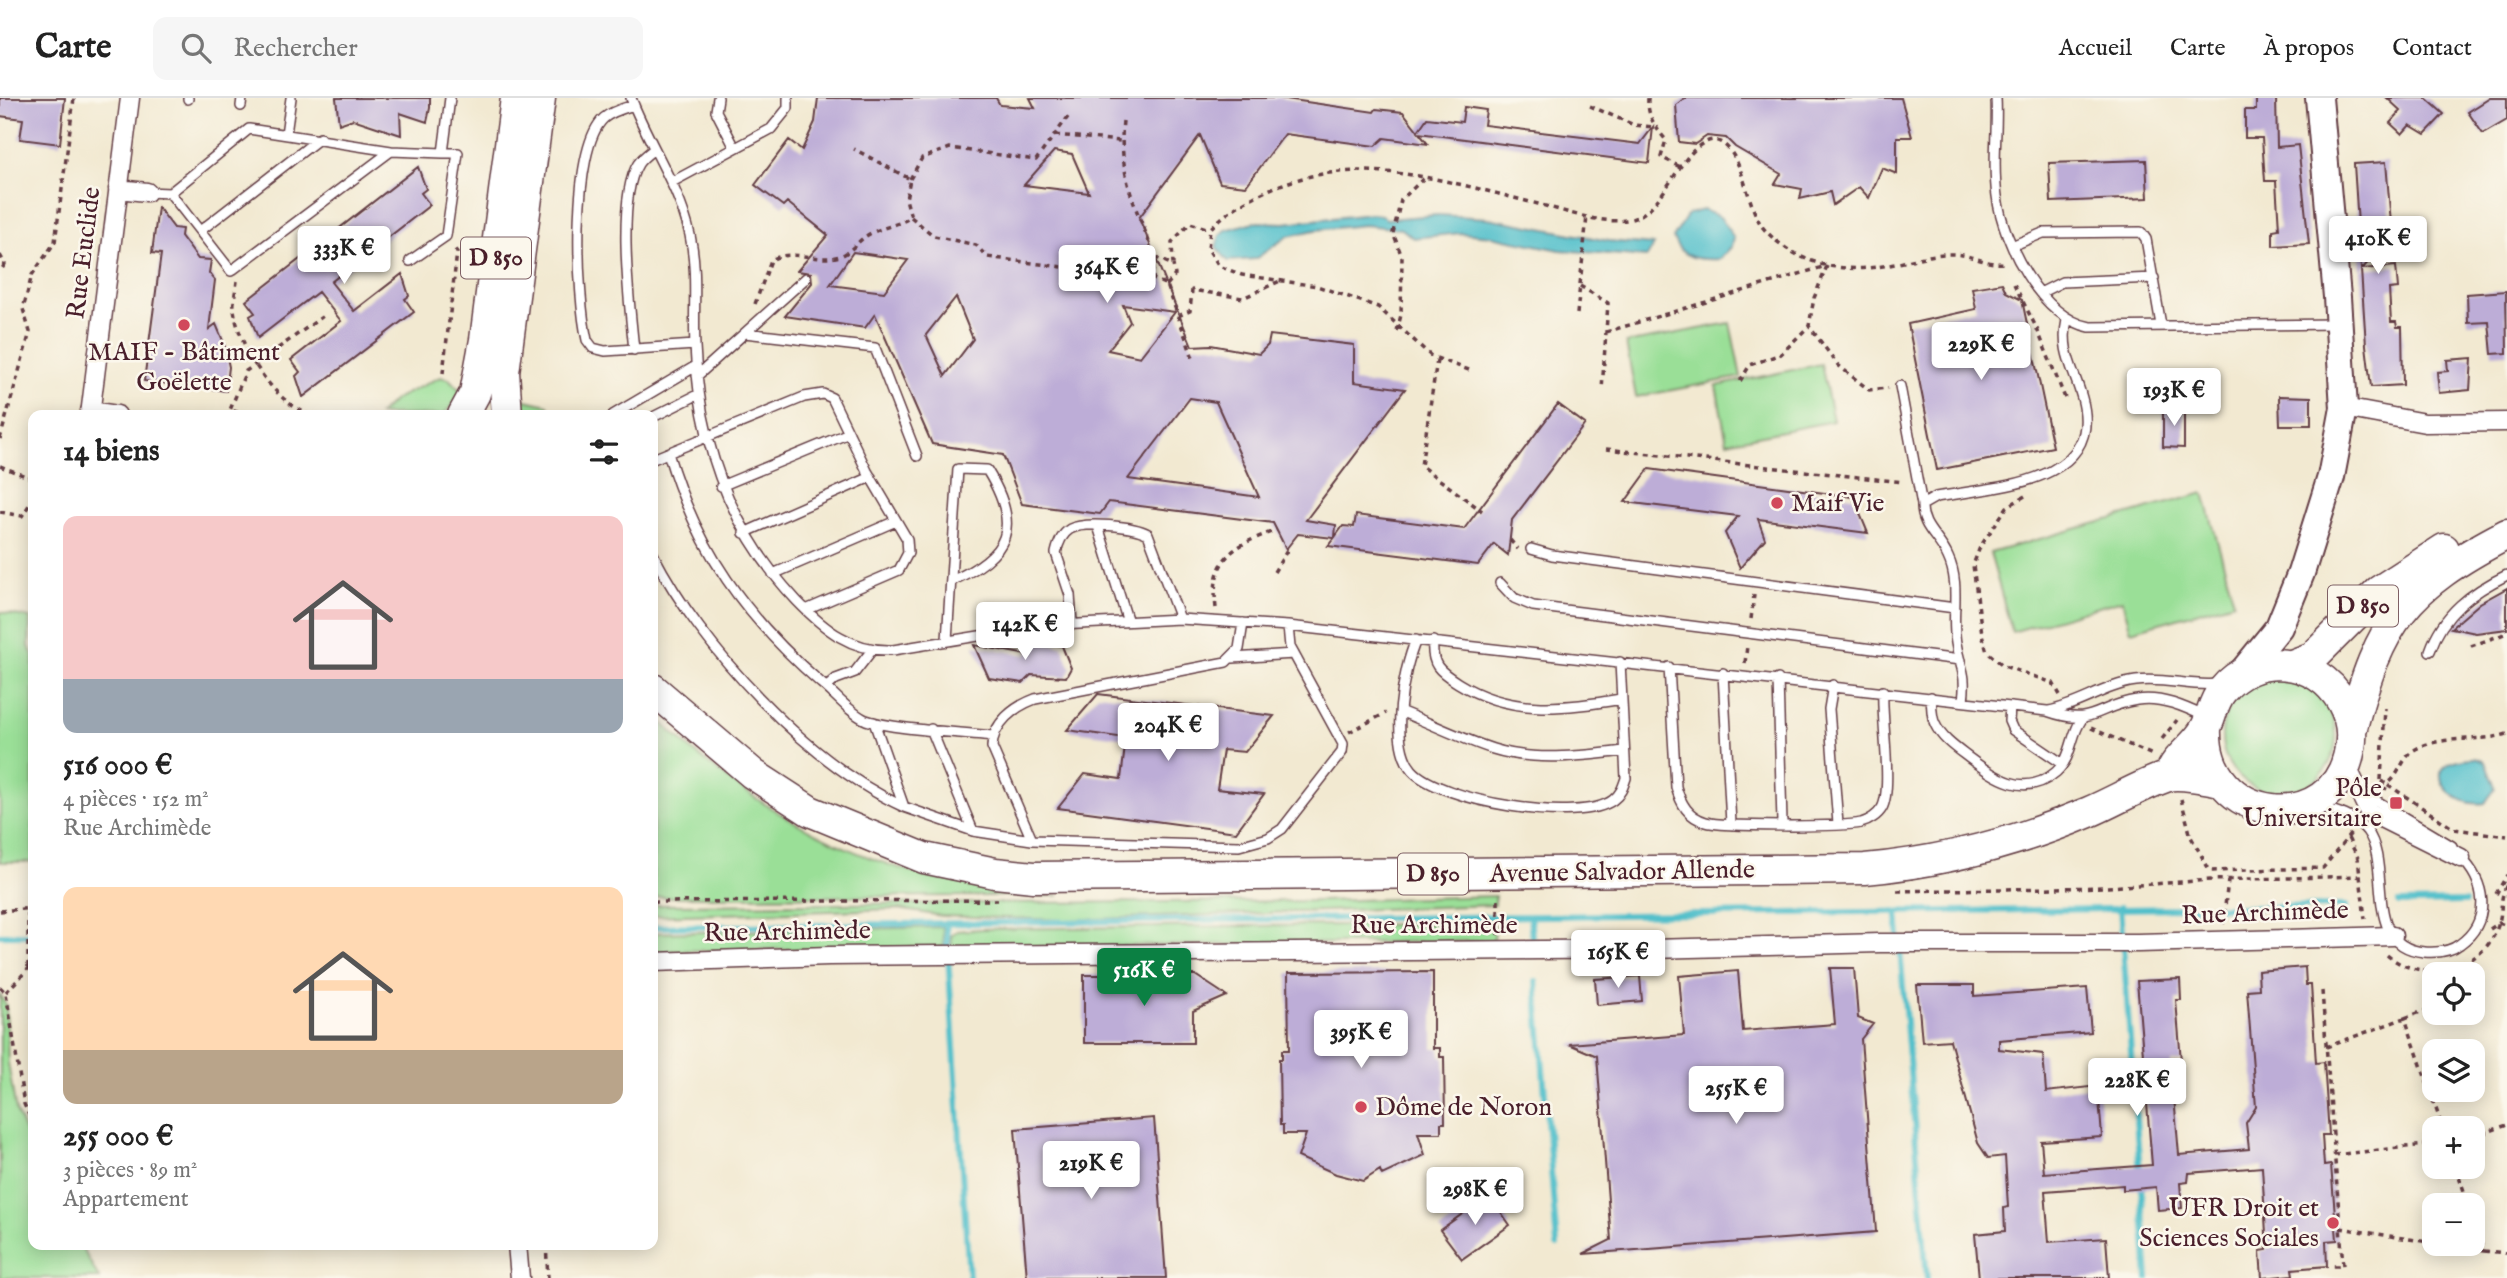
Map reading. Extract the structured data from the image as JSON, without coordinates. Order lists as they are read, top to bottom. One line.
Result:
{"streets":{"main road":["D 850","Avenue Salvador Allende"],"street":["Rue Euclide","Rue Archimède"]},"crossings":[["D 850","Avenue Salvador Allende"]],"places":{"other":["MAIF - Bâtiment Goëlette","Maif Vie","Dôme de Noron","UFR Droit et Sciences Sociales"],"transit":["Pôle Universitaire"]},"page":{"header":"Carte","search":"Rechercher","nav":["Accueil","Carte","À propos","Contact"],"price":["410K €","333K €","364K €","229K €","193K €","142K €","204K €","165K €","516K €","395K €","228K €","255K €","219K €","298K €"],"heading":"14 biens","list":[{"name":"516 000 €","note":"4 pièces · 152 m² · Rue Archimède"},{"name":"255 000 €","note":"3 pièces · 89 m² · Appartement"}],"map_buttons":["+","−"]}}
